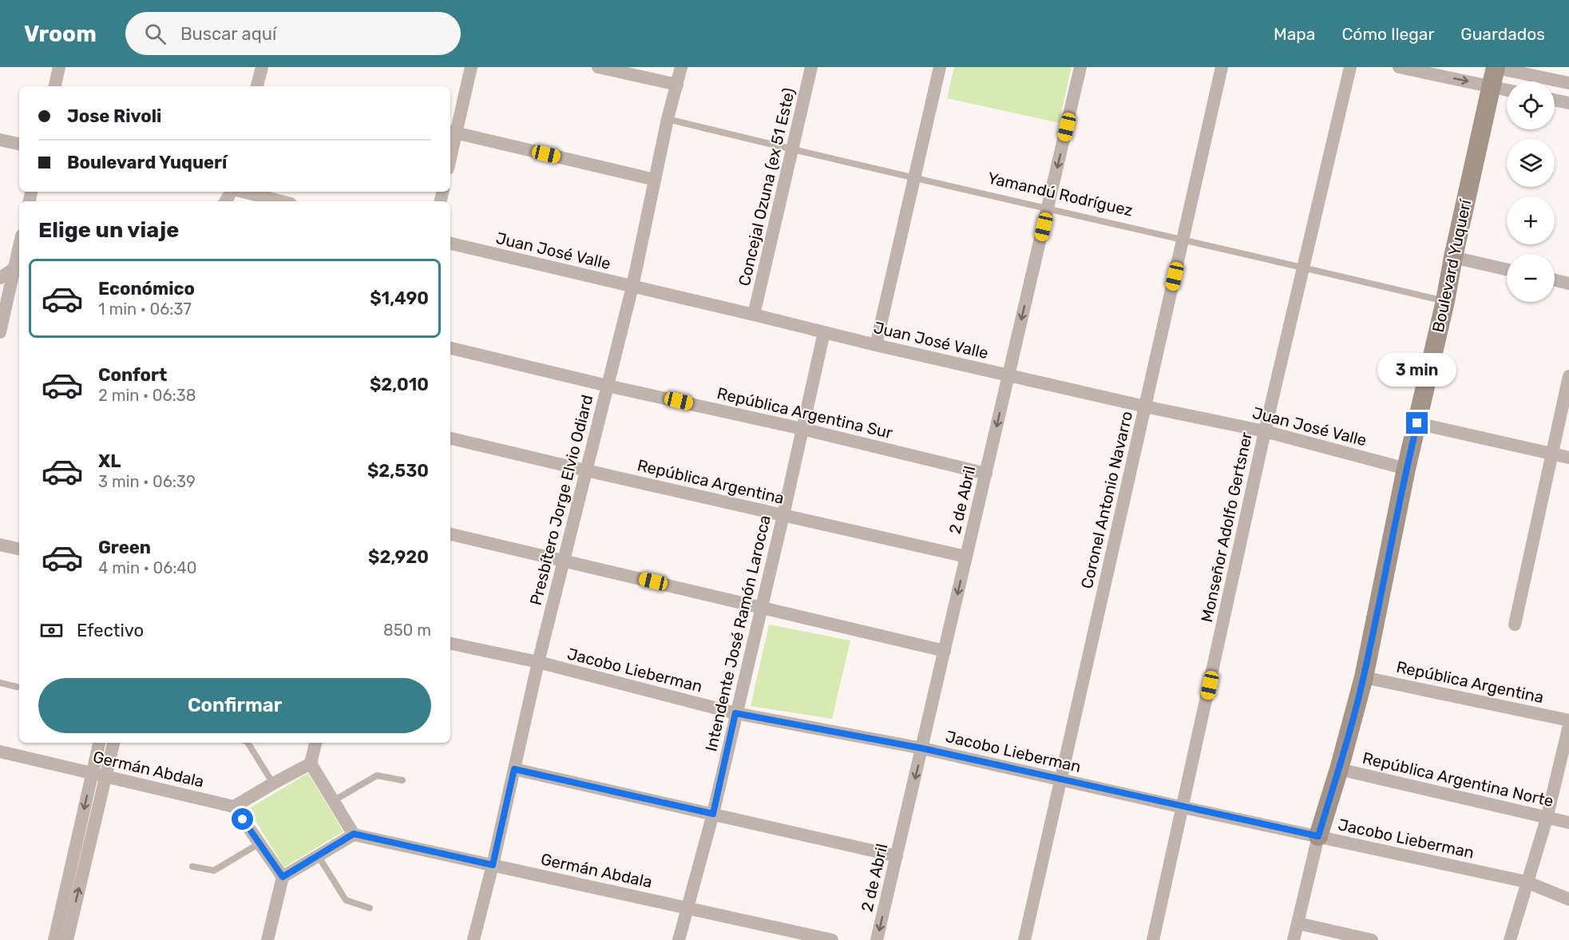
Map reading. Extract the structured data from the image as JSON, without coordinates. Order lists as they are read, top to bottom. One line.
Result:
{"streets":{"street":["Concejal Ozuna (ex 51 Este)","Juan José Valle","Boulevard Yuquerí","República Argentina Sur","República Argentina","Presbítero Jorge Elvio Odiard","2 de Abril","Coronel Antonio Navarro","Monseñor Adolfo Gertsner","Intendente José Ramón Larocca","Jacobo Lieberman","Germán Abdala","República Argentina Norte"],"lane":["Yamandú Rodríguez"]},"crossings":[["Concejal Ozuna (ex 51 Este)","Yamandú Rodríguez"],["Concejal Ozuna (ex 51 Este)","Juan José Valle"],["Yamandú Rodríguez","Boulevard Yuquerí"],["Yamandú Rodríguez","Presbítero Jorge Elvio Odiard"],["Yamandú Rodríguez","2 de Abril"],["Yamandú Rodríguez","Coronel Antonio Navarro"],["Yamandú Rodríguez","Monseñor Adolfo Gertsner"],["Juan José Valle","Boulevard Yuquerí"],["Juan José Valle","Presbítero Jorge Elvio Odiard"],["Juan José Valle","2 de Abril"],["Juan José Valle","Coronel Antonio Navarro"],["Juan José Valle","Monseñor Adolfo Gertsner"],["Juan José Valle","Intendente José Ramón Larocca"],["Boulevard Yuquerí","República Argentina"],["Boulevard Yuquerí","Jacobo Lieberman"],["Boulevard Yuquerí","República Argentina Norte"],["República Argentina Sur","Presbítero Jorge Elvio Odiard"],["República Argentina Sur","2 de Abril"],["República Argentina Sur","Intendente José Ramón Larocca"],["República Argentina","Presbítero Jorge Elvio Odiard"],["República Argentina","2 de Abril"],["República Argentina","Intendente José Ramón Larocca"],["Presbítero Jorge Elvio Odiard","Jacobo Lieberman"],["Presbítero Jorge Elvio Odiard","Germán Abdala"],["2 de Abril","Jacobo Lieberman"],["Coronel Antonio Navarro","Jacobo Lieberman"],["Monseñor Adolfo Gertsner","Jacobo Lieberman"],["Intendente José Ramón Larocca","Jacobo Lieberman"],["Intendente José Ramón Larocca","Germán Abdala"]],"one_way":["2 de Abril"],"page":{"header":"Vroom","search":"Buscar aquí","nav":["Mapa","Cómo llegar","Guardados"],"map_buttons":["+","−"],"banner":["Jose Rivoli","Boulevard Yuquerí"],"heading":"Elige un viaje","list":[{"name":"Económico","note":"1 min · 06:37","value":"$1,490"},{"name":"Confort","note":"2 min · 06:38","value":"$2,010"},{"name":"XL","note":"3 min · 06:39","value":"$2,530"},{"name":"Green","note":"4 min · 06:40","value":"$2,920"}],"bubble":"3 min","pay":["Efectivo","850 m"],"buttons":"Confirmar"}}
